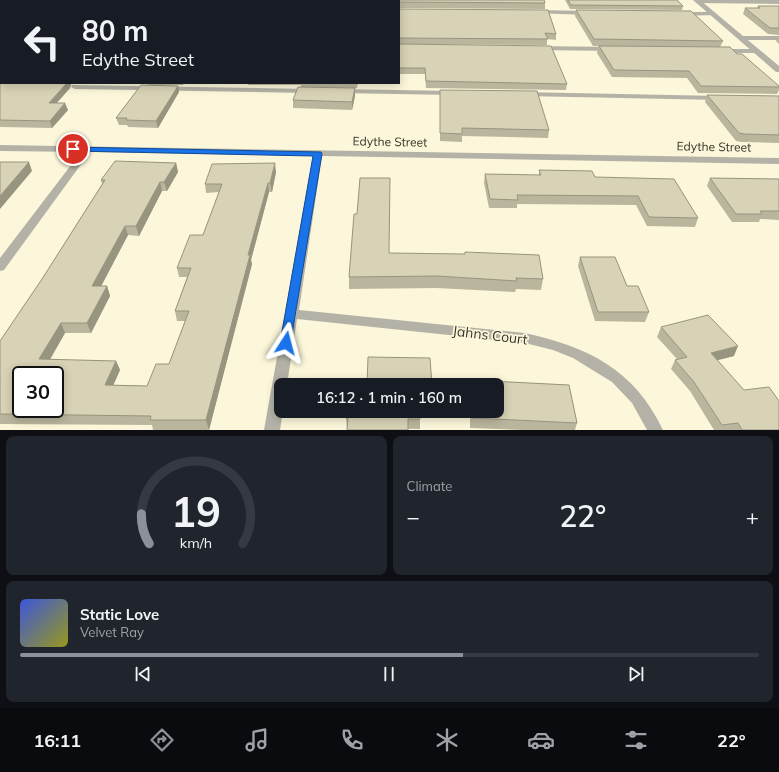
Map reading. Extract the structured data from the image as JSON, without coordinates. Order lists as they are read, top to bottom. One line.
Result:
{"streets":{"street":["Edythe Street","Jahns Court"]},"page":{"turn":["80 m","Edythe Street"],"limit":"30","trip":"16:12 · 1 min · 160 m","tile":"Climate","heat":["−","22°","+"],"song":["Static Love","Velvet Ray"],"tabs":["16:11","22°"],"gauge":["19","km/h"]}}
